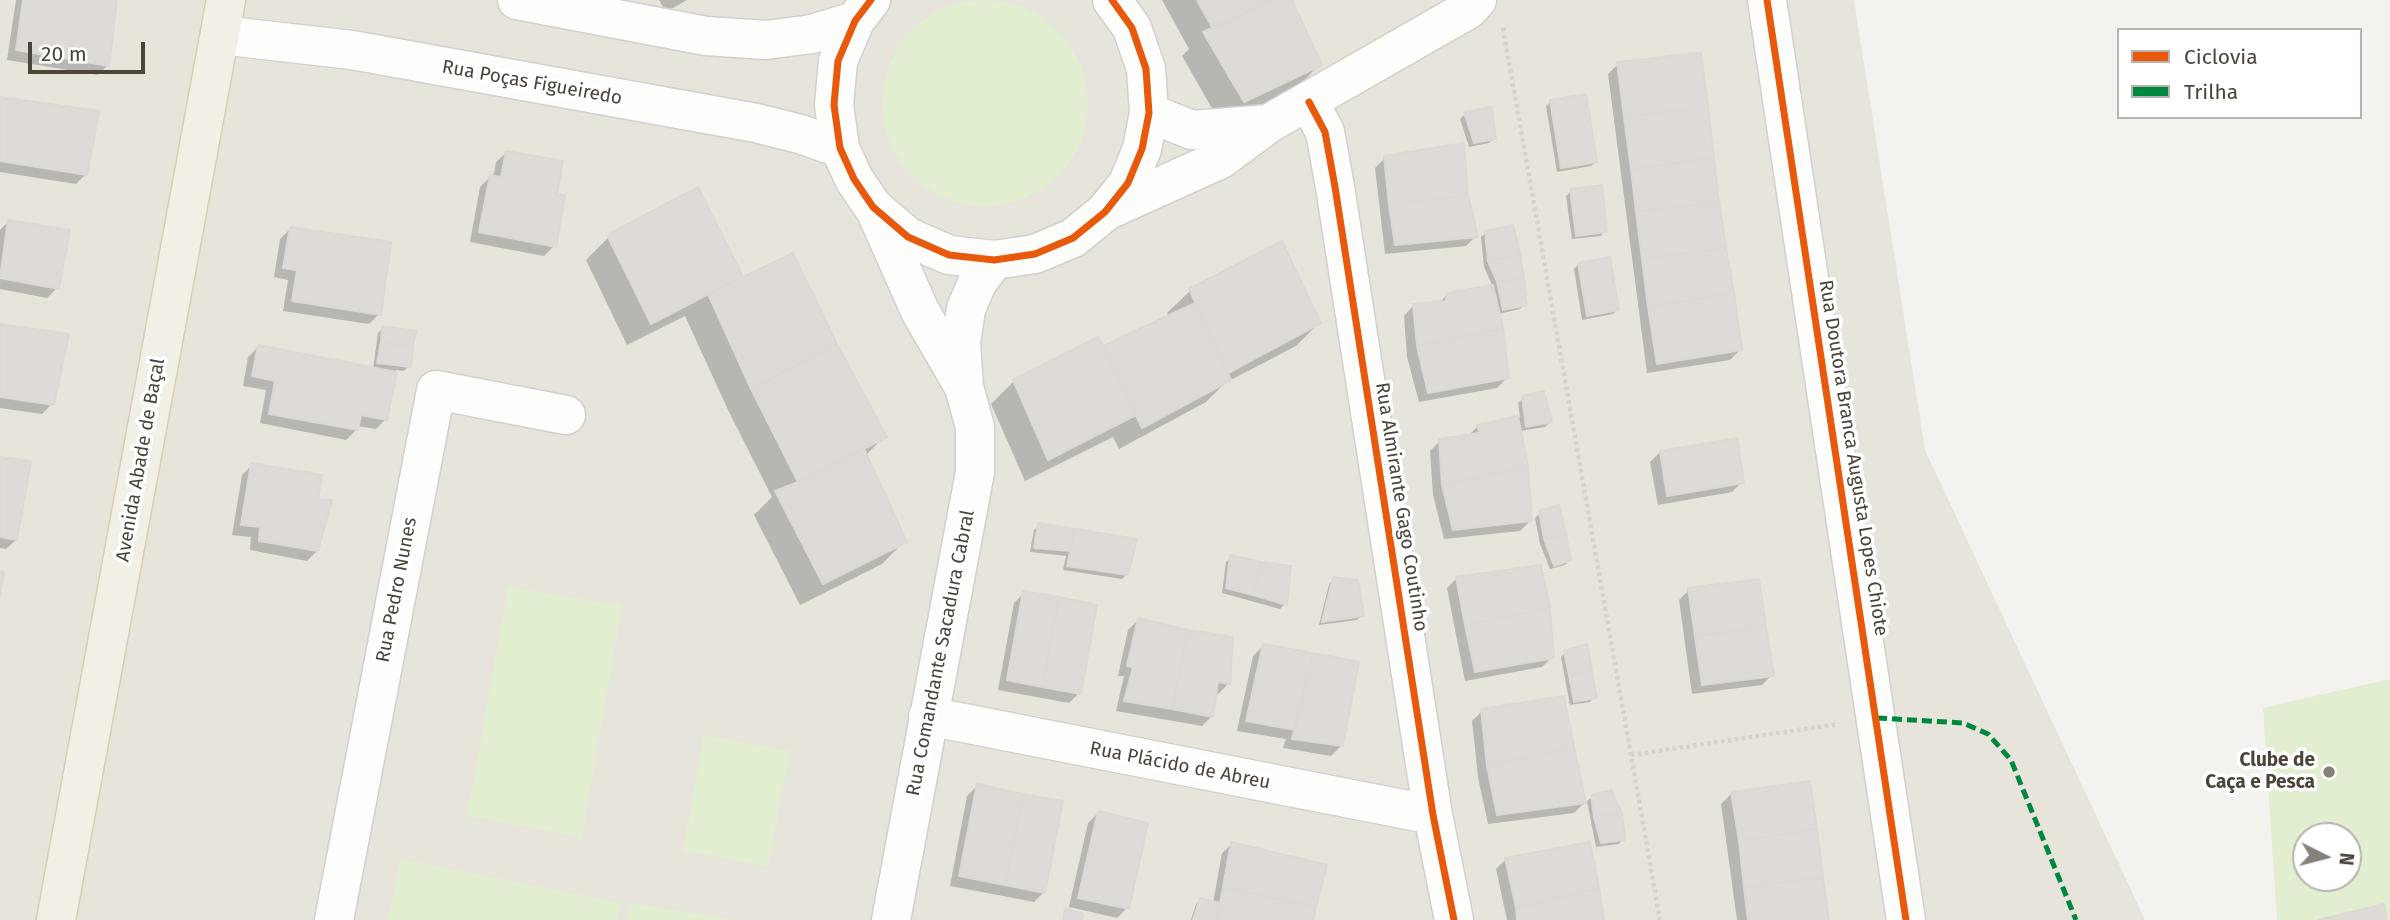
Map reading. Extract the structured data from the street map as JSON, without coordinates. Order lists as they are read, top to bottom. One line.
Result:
{"streets":{"main road":["Avenida Abade de Baçal"],"street":["Rua Poças Figueiredo","Rua Doutora Branca Augusta Lopes Chiote","Rua Almirante Gago Coutinho","Rua Pedro Nunes","Rua Comandante Sacadura Cabral","Rua Plácido de Abreu"]},"crossings":[["Rua Poças Figueiredo","Avenida Abade de Baçal"],["Rua Almirante Gago Coutinho","Rua Plácido de Abreu"],["Rua Comandante Sacadura Cabral","Rua Plácido de Abreu"]],"places":["Clube de Caça e Pesca"],"legend":["Ciclovia","Trilha"],"scale_bar":"20 m","north":"right"}
